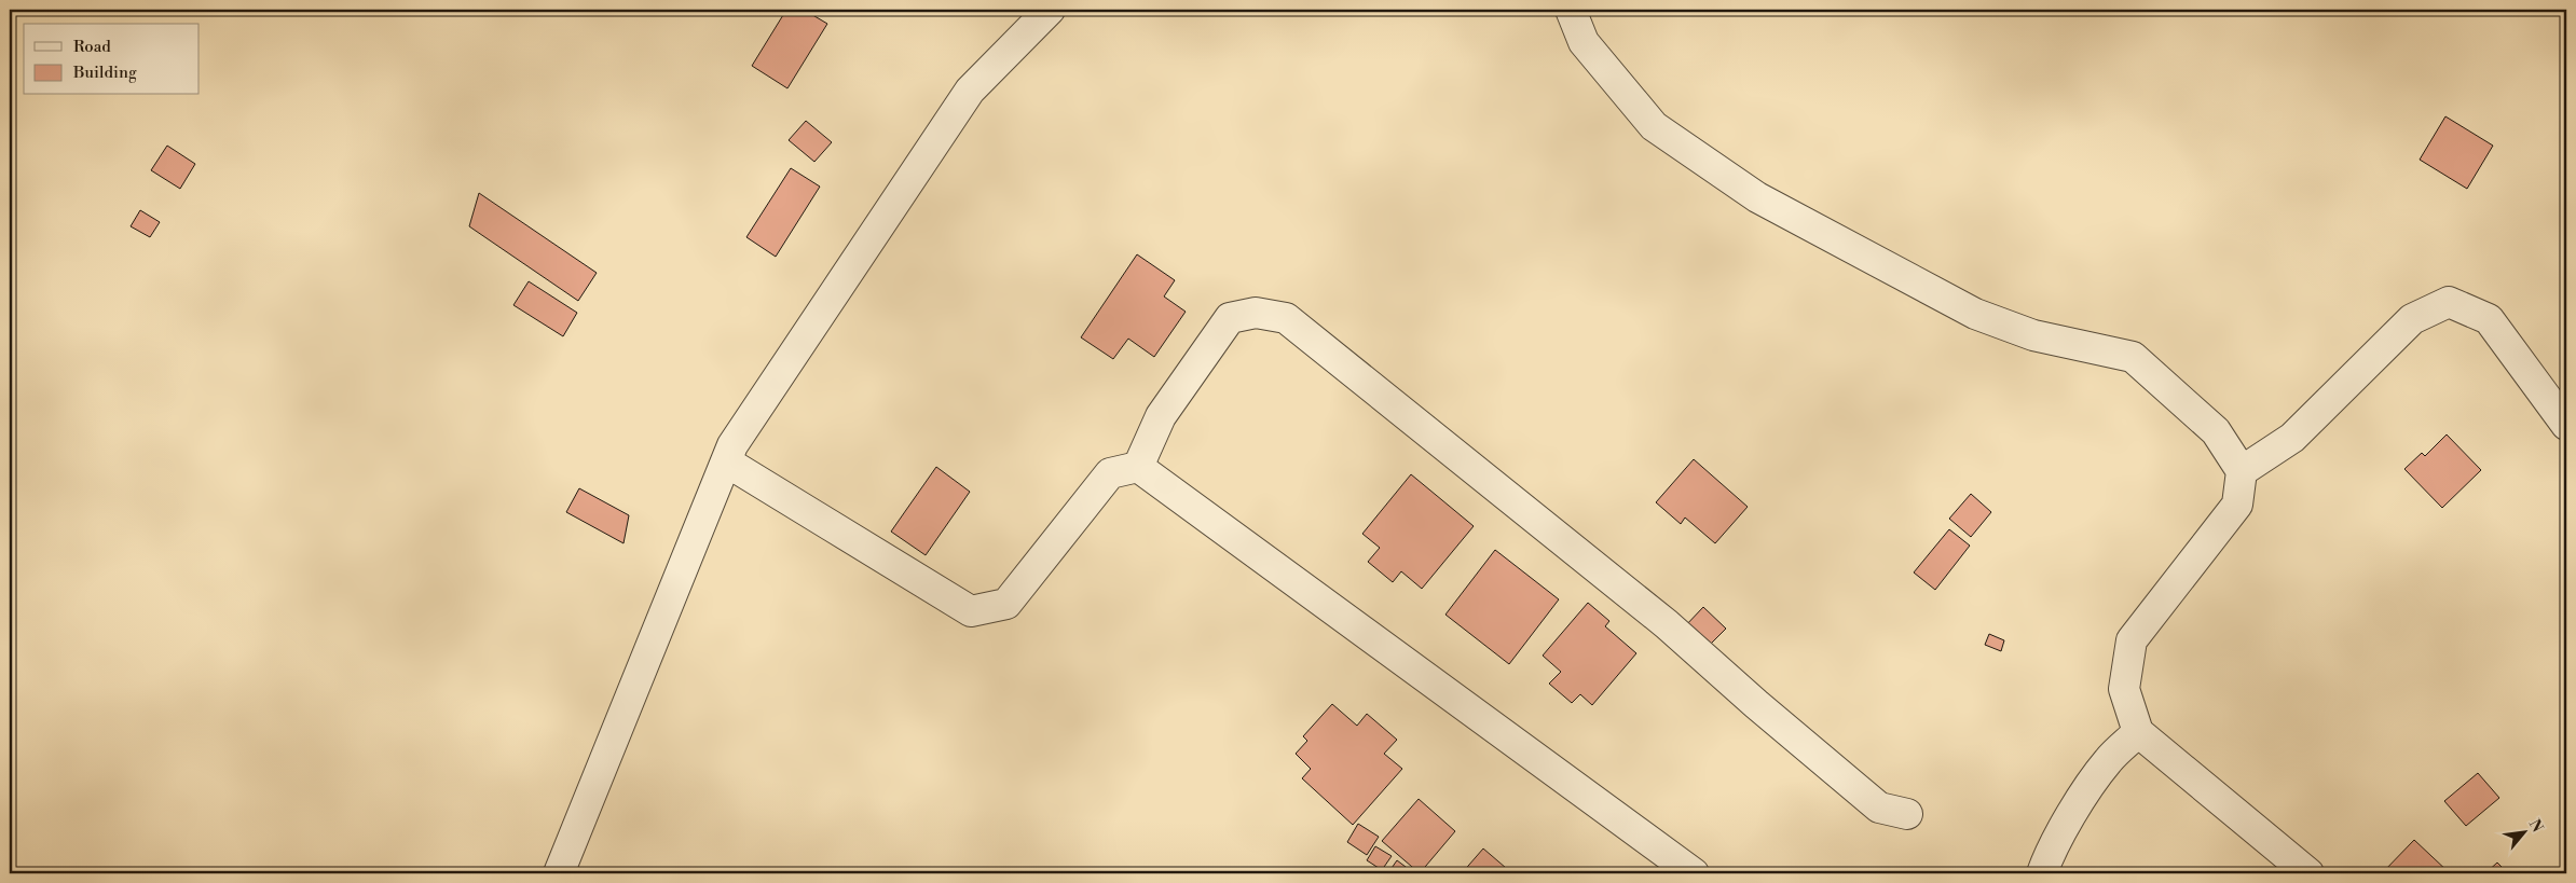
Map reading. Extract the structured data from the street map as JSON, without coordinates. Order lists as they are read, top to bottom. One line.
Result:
{"legend":["Road","Building"],"north":"top right"}
